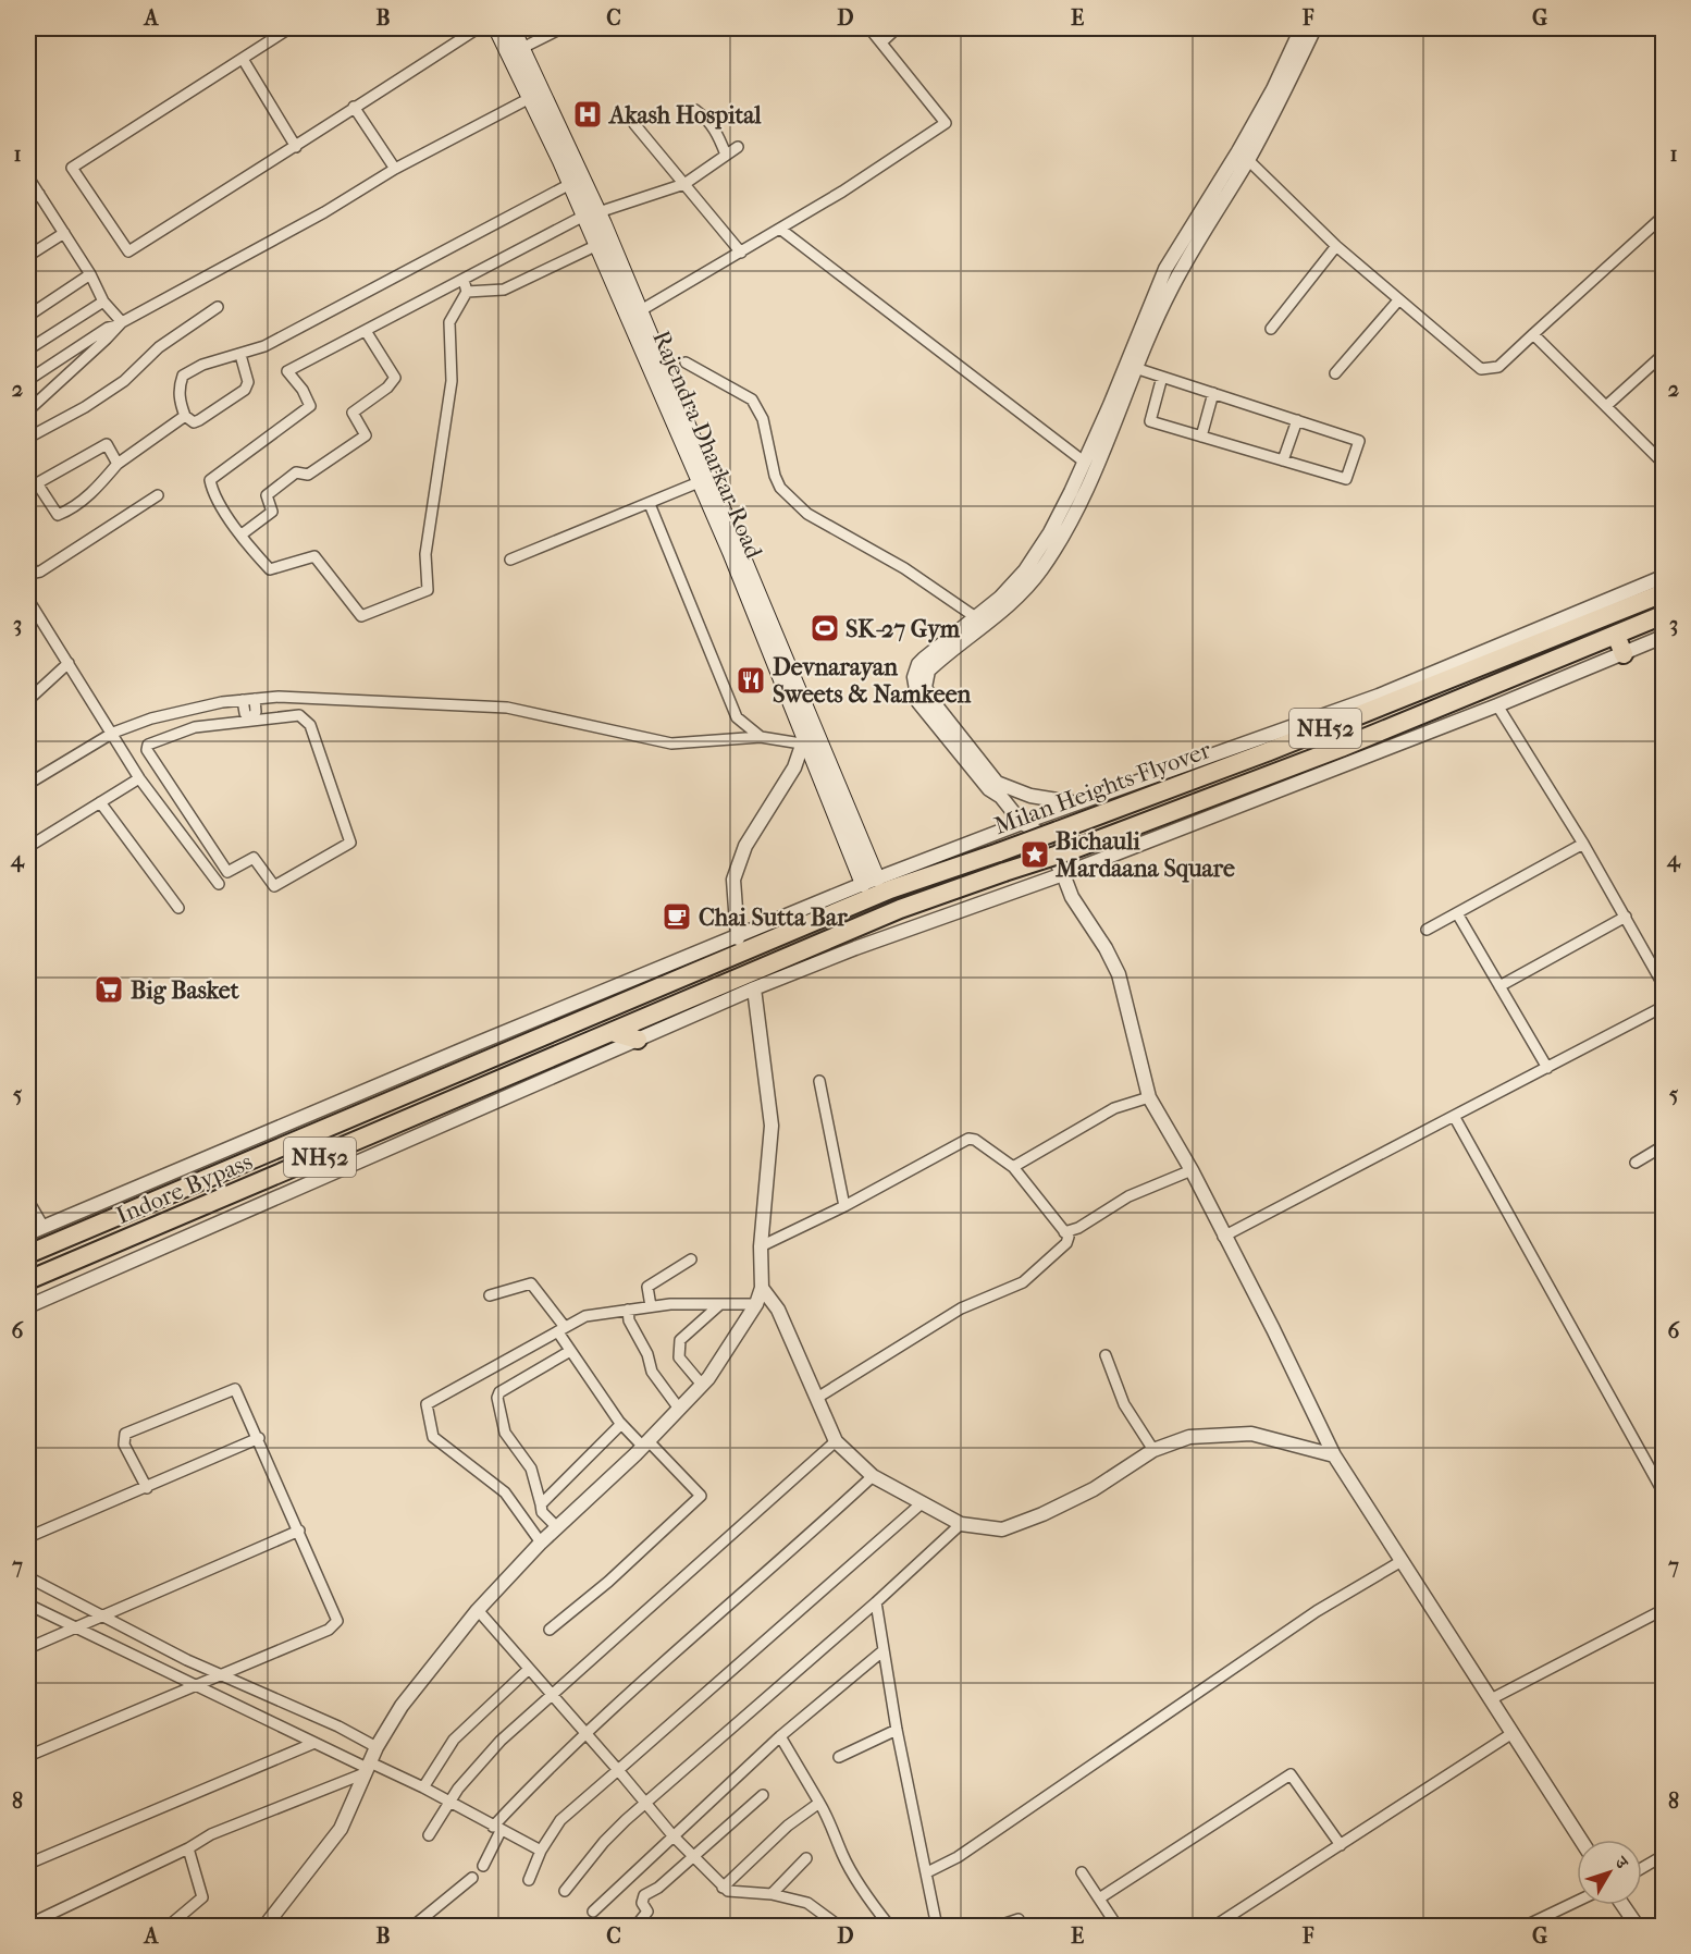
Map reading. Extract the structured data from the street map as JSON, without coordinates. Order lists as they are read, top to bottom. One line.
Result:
{"streets":{"highway":["NH52","Milan Heights Flyover","Indore Bypass"],"main road":["Rajendra Dharkar Road"]},"crossings":[["NH52","Milan Heights Flyover"],["Milan Heights Flyover","Indore Bypass"]],"places":{"hospital":["Akash Hospital"],"sports":["SK-27 Gym"],"restaurant":["Devnarayan Sweets & Namkeen"],"place":["Bichauli Mardaana Square"],"cafe":["Chai Sutta Bar"],"supermarket":["Big Basket"]},"north":"top right","grid":{"columns":["A","B","C","D","E","F","G"],"rows":["1","2","3","4","5","6","7","8"]}}
